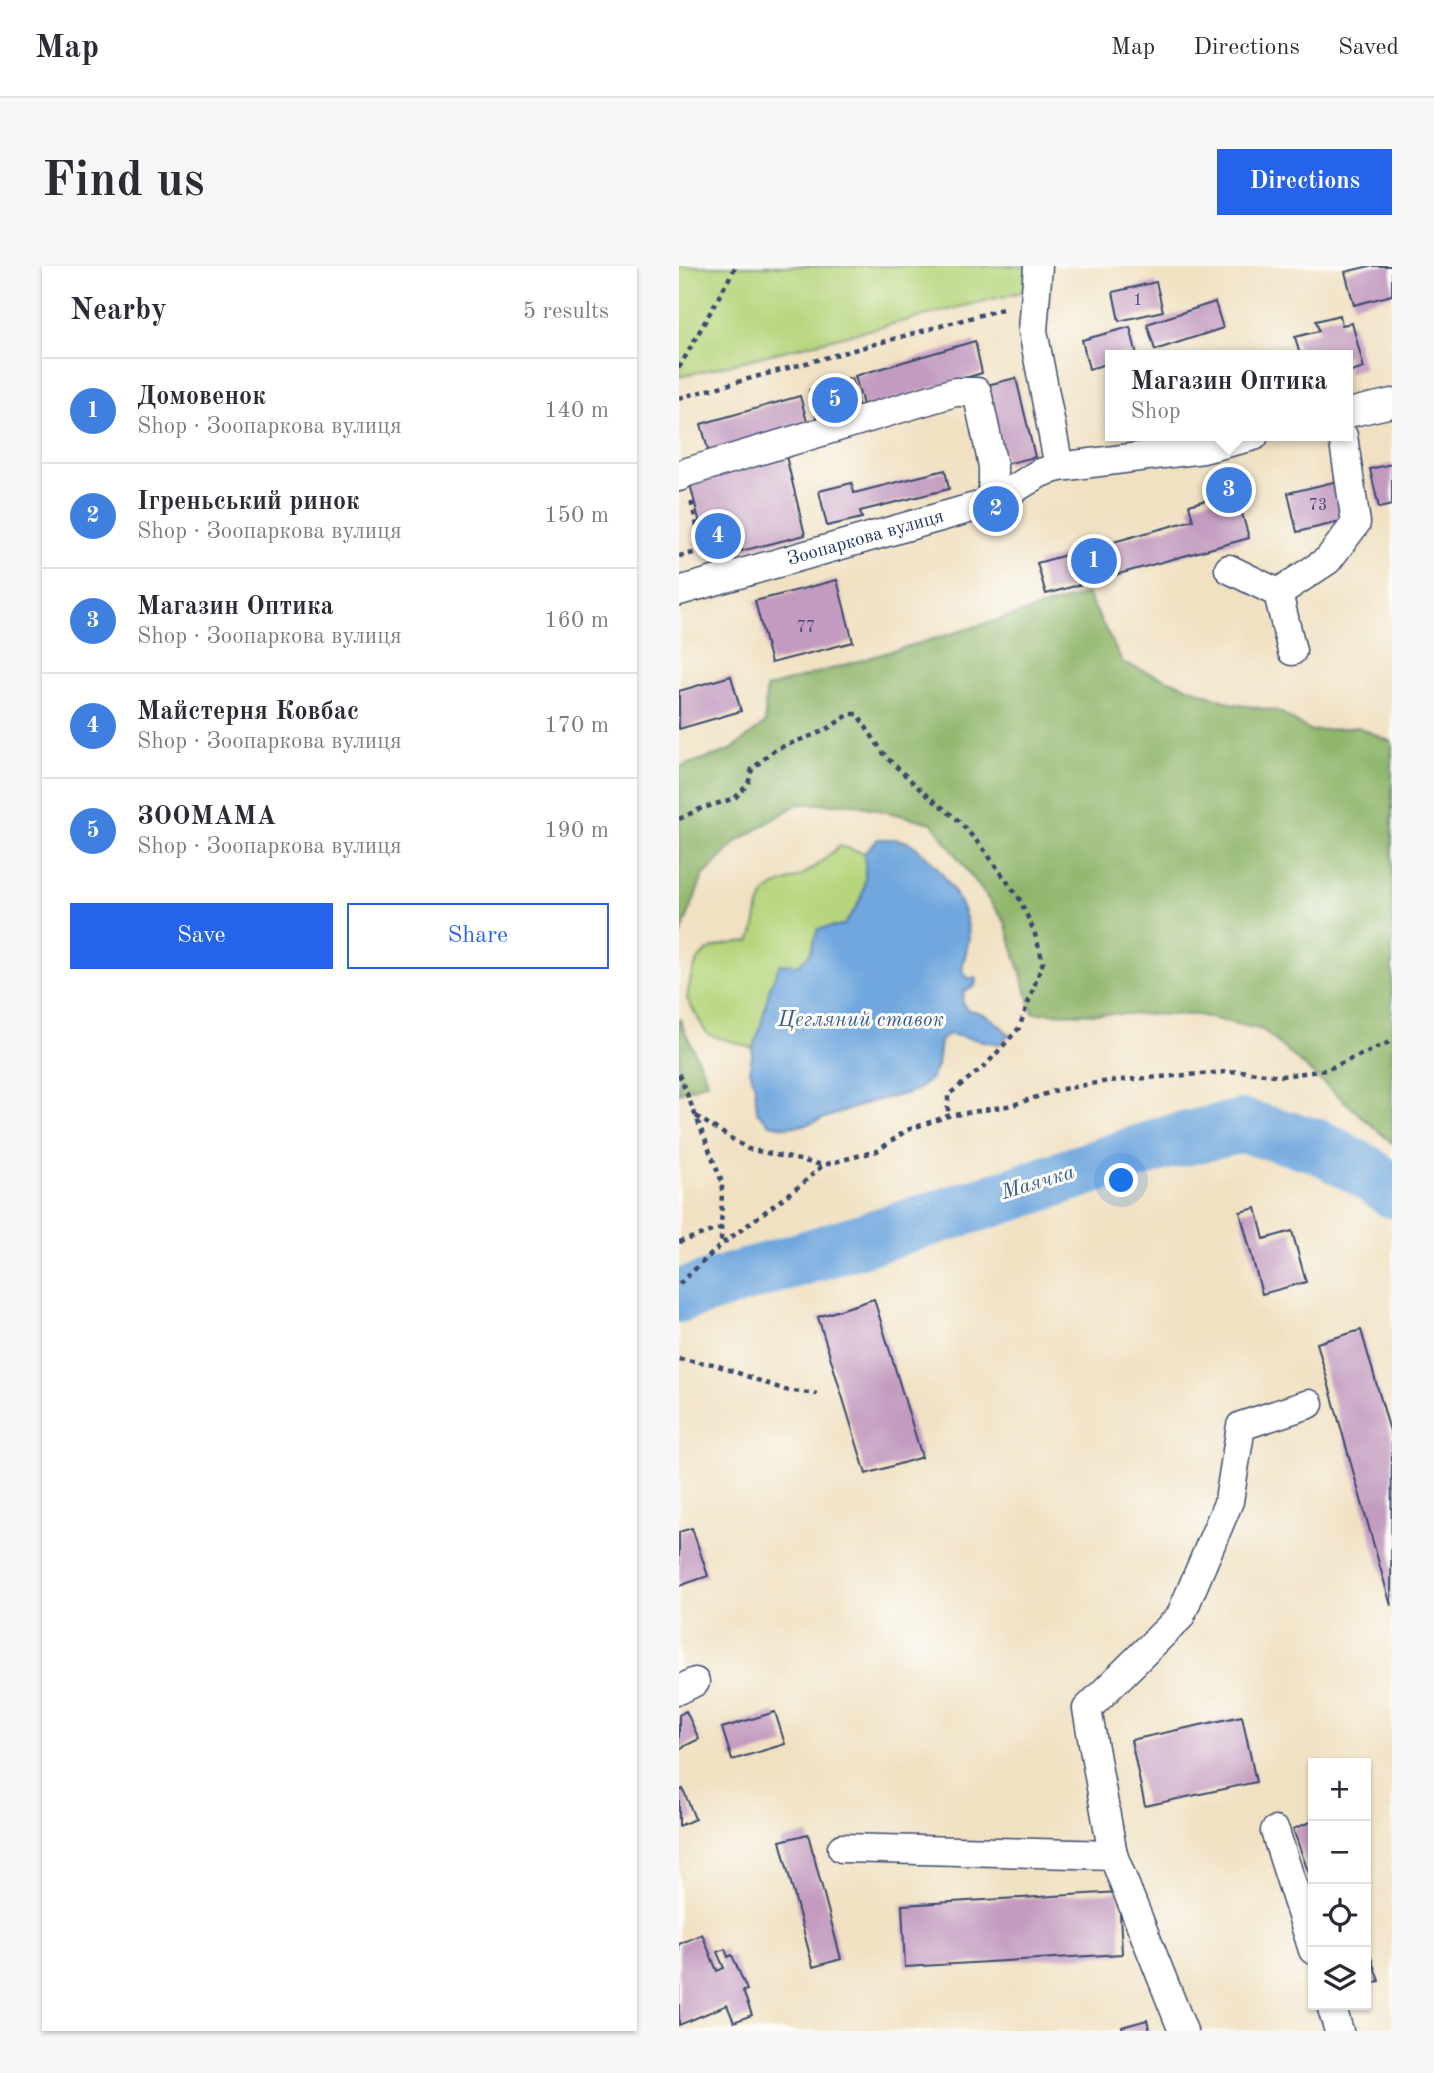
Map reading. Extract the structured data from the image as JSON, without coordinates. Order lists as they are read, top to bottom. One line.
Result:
{"streets":{"street":["Зоопаркова вулиця"]},"water":["Цегляний ставок","Маячка"],"house_numbers":["1","73","77"],"page":{"header":"Map","nav":["Map","Directions","Saved"],"buttons":["Directions",["Save","Share"]],"title":"Find us","heading":["Nearby","5 results"],"popup":["Магазин Оптика","Shop"],"list":[{"mark":"1","name":"Домовенок","note":"Shop · Зоопаркова вулиця","value":"140 m"},{"mark":"2","name":"Ігреньський ринок","note":"Shop · Зоопаркова вулиця","value":"150 m"},{"mark":"3","name":"Магазин Оптика","note":"Shop · Зоопаркова вулиця","value":"160 m"},{"mark":"4","name":"Майстерня Ковбас","note":"Shop · Зоопаркова вулиця","value":"170 m"},{"mark":"5","name":"ЗООМАМА","note":"Shop · Зоопаркова вулиця","value":"190 m"}],"pins":["5","3","2","4","1"],"map_buttons":["+","−"]}}
